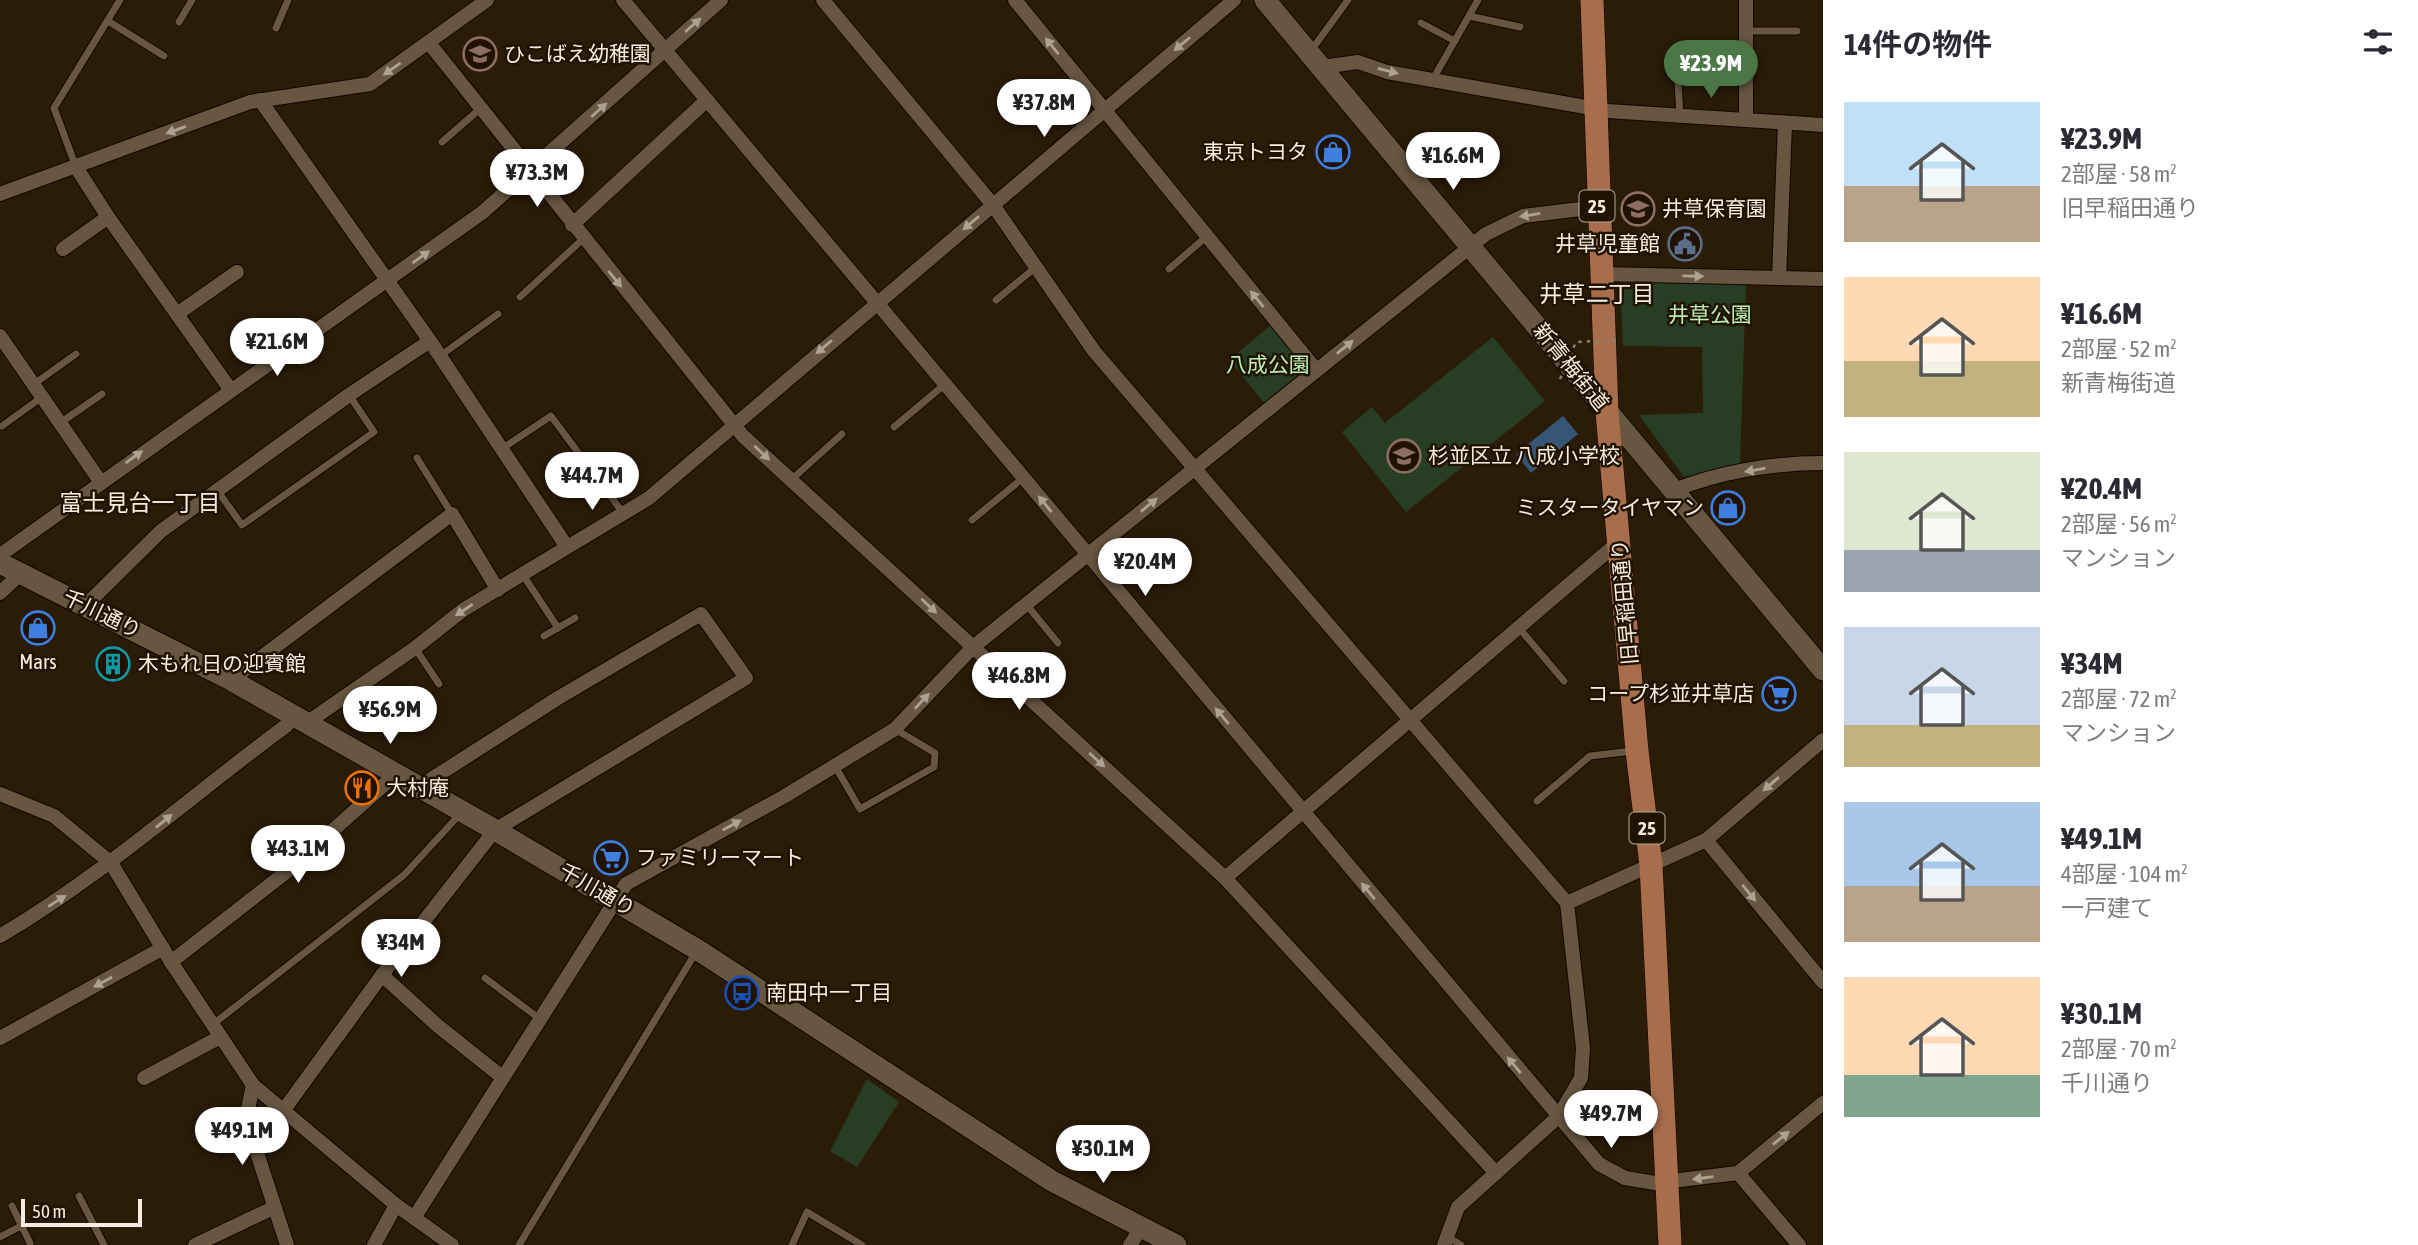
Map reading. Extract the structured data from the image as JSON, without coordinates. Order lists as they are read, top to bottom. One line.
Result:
{"streets":{"main road":["25","新青梅街道","旧早稲田通り","千川通り"]},"crossings":[["新青梅街道","旧早稲田通り"]],"districts":["井草二丁目","富士見台一丁目"],"parks":["井草公園","八成公園"],"places":{"school or university":["ひこばえ幼稚園","井草保育園","杉並区立 八成小学校"],"shop":["東京トヨタ","ミスタータイヤマン","Mars"],"public building":["井草児童館"],"building":["木もれ日の迎賓館"],"supermarket":["コープ杉並井草店","ファミリーマート"],"restaurant":["大村庵"],"bus stop":["南田中一丁目"]},"scale_bar":"50 m","page":{"heading":"14件の物件","price":["¥23.9M","¥37.8M","¥16.6M","¥73.3M","¥21.6M","¥44.7M","¥20.4M","¥46.8M","¥56.9M","¥43.1M","¥34M","¥49.7M","¥49.1M","¥30.1M"],"list":[{"name":"¥23.9M","note":"2部屋 · 58 m² · 旧早稲田通り"},{"name":"¥16.6M","note":"2部屋 · 52 m² · 新青梅街道"},{"name":"¥20.4M","note":"2部屋 · 56 m² · マンション"},{"name":"¥34M","note":"2部屋 · 72 m² · マンション"},{"name":"¥49.1M","note":"4部屋 · 104 m² · 一戸建て"},{"name":"¥30.1M","note":"2部屋 · 70 m² · 千川通り"}],"scale":"50 m"}}
